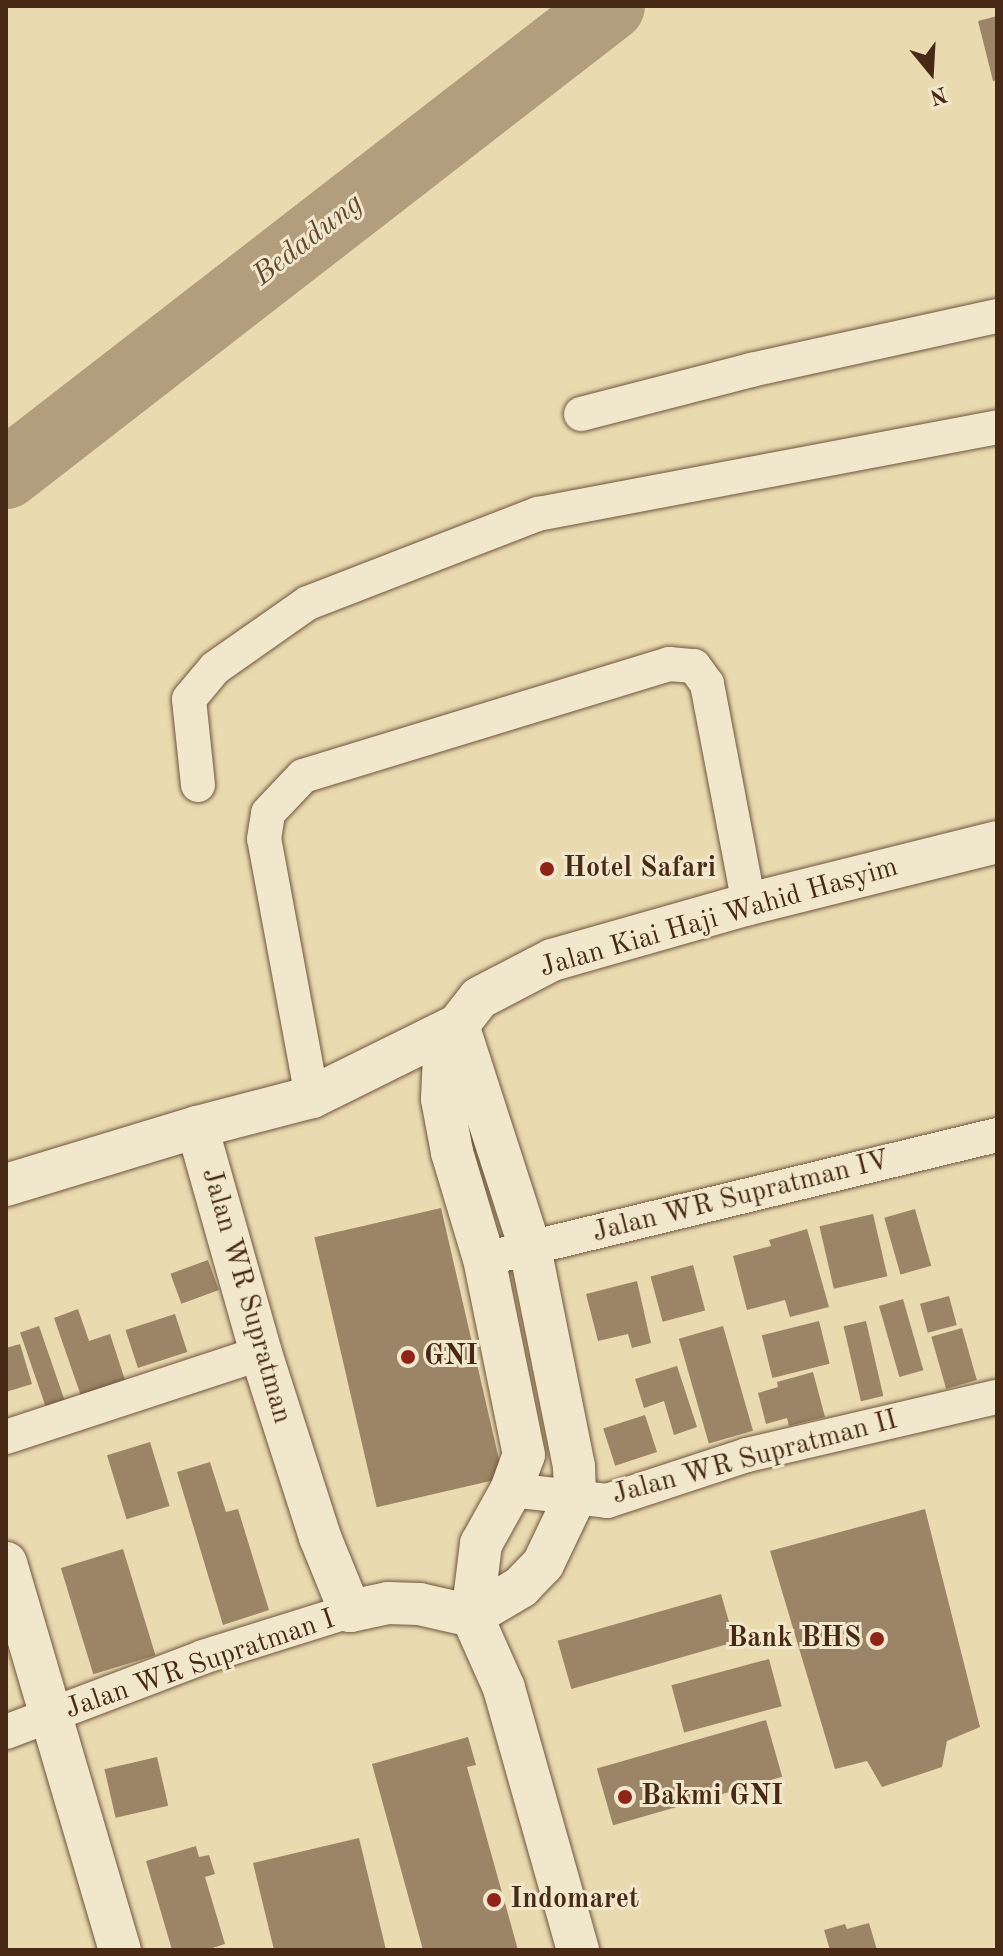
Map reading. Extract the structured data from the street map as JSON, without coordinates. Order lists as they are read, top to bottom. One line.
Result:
{"streets":{"street":["Jalan Kiai Haji Wahid Hasyim","Jalan WR Supratman IV","Jalan WR Supratman","Jalan WR Supratman II","Jalan WR Supratman I"]},"crossings":[["Jalan WR Supratman","Jalan WR Supratman I"]],"water":["Bedadung"],"places":["Hotel Safari","GNI","Bank BHS","Bakmi GNI","Indomaret"],"north":"bottom"}
